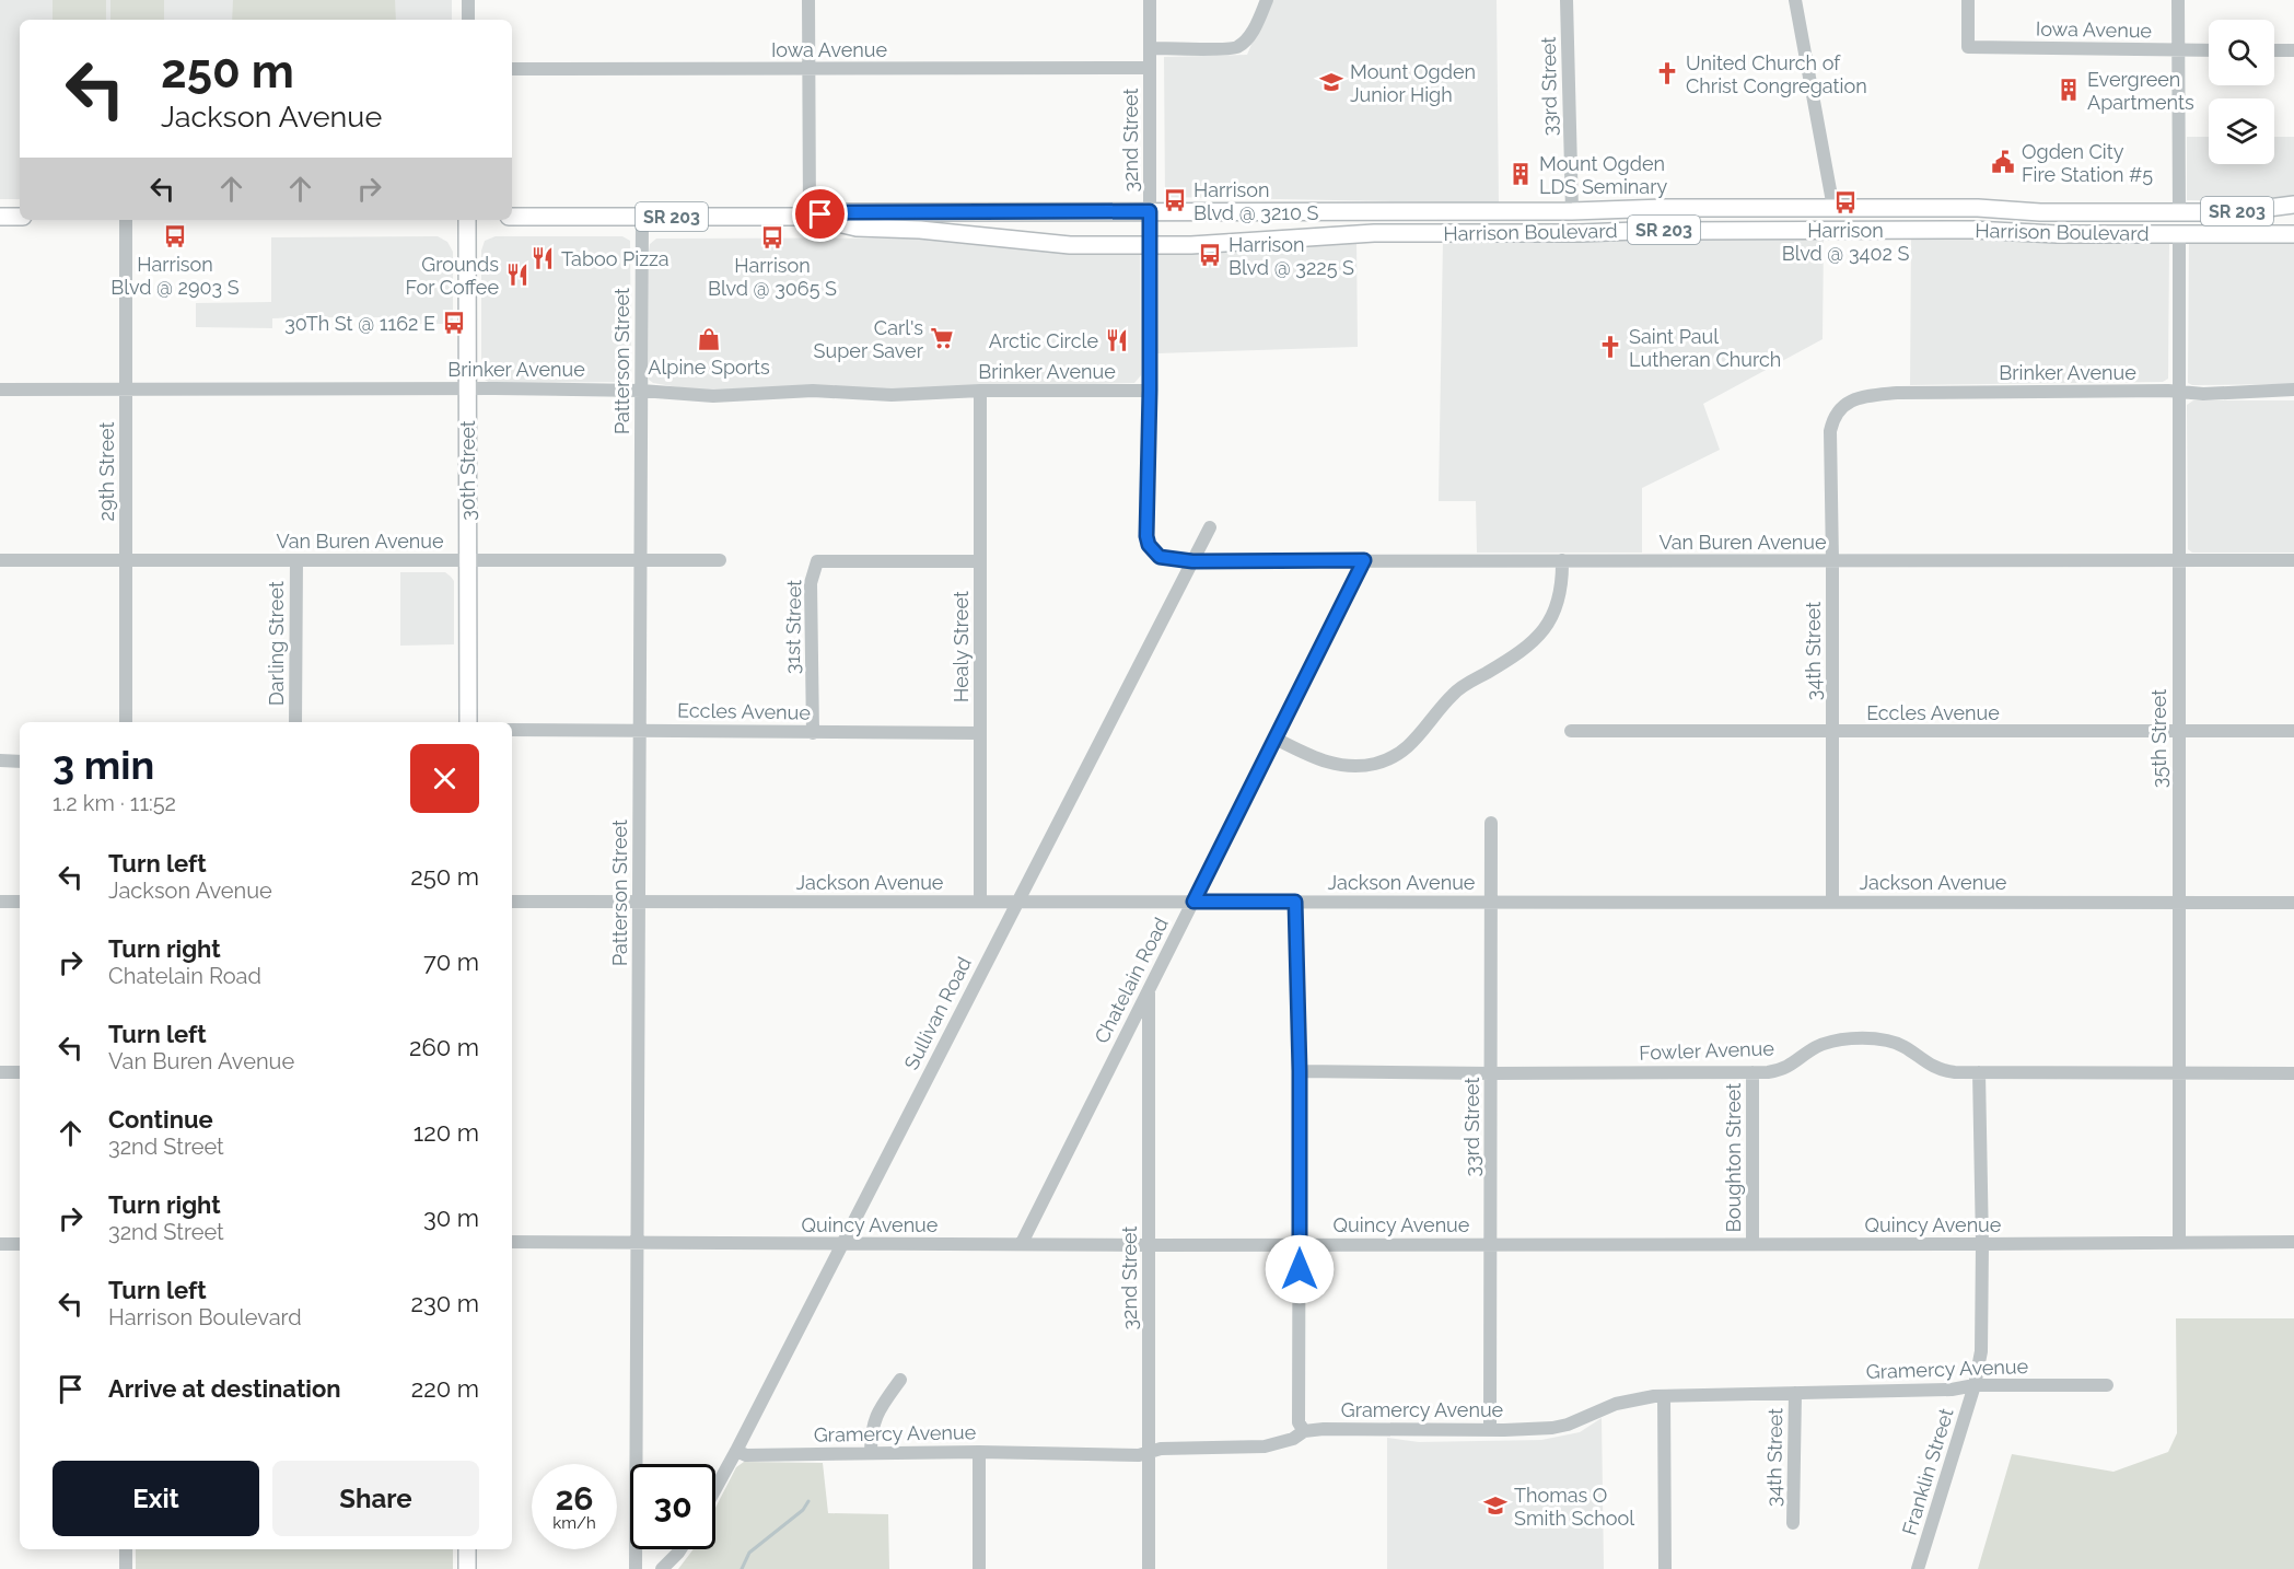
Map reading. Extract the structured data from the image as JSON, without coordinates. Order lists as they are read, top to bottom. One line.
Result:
{"streets":{"main road":["SR 203","Harrison Boulevard","30th Street"],"street":["Iowa Avenue","33rd Street","32nd Street","Patterson Street","Brinker Avenue","29th Street","Van Buren Avenue","31st Street","Darling Street","Healy Street","34th Street","Eccles Avenue","35th Street","Jackson Avenue","Chatelain Road","Sullivan Road","Fowler Avenue","Boughton Street","Quincy Avenue","Gramercy Avenue","Franklin Street"]},"crossings":[["Iowa Avenue","32nd Street"],["33rd Street","Harrison Boulevard"],["33rd Street","Jackson Avenue"],["33rd Street","Fowler Avenue"],["33rd Street","Quincy Avenue"],["33rd Street","Gramercy Avenue"],["32nd Street","Harrison Boulevard"],["32nd Street","Brinker Avenue"],["32nd Street","Van Buren Avenue"],["32nd Street","Chatelain Road"],["32nd Street","Sullivan Road"],["32nd Street","Quincy Avenue"],["32nd Street","Gramercy Avenue"],["Harrison Boulevard","Patterson Street"],["Harrison Boulevard","35th Street"],["Patterson Street","Brinker Avenue"],["Patterson Street","Van Buren Avenue"],["Patterson Street","Eccles Avenue"],["Patterson Street","Jackson Avenue"],["Patterson Street","Quincy Avenue"],["Brinker Avenue","30th Street"],["Brinker Avenue","29th Street"],["Brinker Avenue","Healy Street"],["Brinker Avenue","34th Street"],["Brinker Avenue","35th Street"],["30th Street","Van Buren Avenue"],["29th Street","Van Buren Avenue"],["Van Buren Avenue","Darling Street"],["Van Buren Avenue","34th Street"],["Van Buren Avenue","35th Street"],["Van Buren Avenue","Chatelain Road"],["Van Buren Avenue","Sullivan Road"],["31st Street","Healy Street"],["31st Street","Eccles Avenue"],["Healy Street","Eccles Avenue"],["Healy Street","Jackson Avenue"],["34th Street","Eccles Avenue"],["34th Street","Jackson Avenue"],["34th Street","Gramercy Avenue"],["Eccles Avenue","35th Street"],["35th Street","Jackson Avenue"],["35th Street","Fowler Avenue"],["35th Street","Quincy Avenue"],["Jackson Avenue","Chatelain Road"],["Jackson Avenue","Sullivan Road"],["Chatelain Road","Quincy Avenue"],["Sullivan Road","Quincy Avenue"],["Sullivan Road","Gramercy Avenue"],["Fowler Avenue","Boughton Street"],["Fowler Avenue","Franklin Street"],["Boughton Street","Quincy Avenue"],["Quincy Avenue","Franklin Street"],["Gramercy Avenue","Franklin Street"]],"places":{"church":["United Church of Christ Congregation","Saint Paul Lutheran Church"],"school or university":["Mount Ogden Junior High","Thomas O Smith School"],"building":["Evergreen Apartments","Mount Ogden LDS Seminary"],"public building":["Ogden City Fire Station #5"],"bus stop":["Harrison Blvd @ 3210 S","Harrison Blvd @ 3402 S","Harrison Blvd @ 2903 S","Harrison Blvd @ 3065 S","Harrison Blvd @ 3225 S","30Th St @ 1162 E"],"restaurant":["Taboo Pizza","Grounds For Coffee","Arctic Circle"],"supermarket":["Carl's Super Saver"],"shop":["Alpine Sports"]},"page":{"turn":["250 m","Jackson Avenue"],"heading":["3 min","1.2 km · 11:52"],"list":[{"name":"Turn left","note":"Jackson Avenue","value":"250 m"},{"name":"Turn right","note":"Chatelain Road","value":"70 m"},{"name":"Turn left","note":"Van Buren Avenue","value":"260 m"},{"name":"Continue","note":"32nd Street","value":"120 m"},{"name":"Turn right","note":"32nd Street","value":"30 m"},{"name":"Turn left","note":"Harrison Boulevard","value":"230 m"},{"name":"Arrive at destination","value":"220 m"}],"buttons":["Exit","Share"],"speed":"26 km/h","limit":"30"}}
